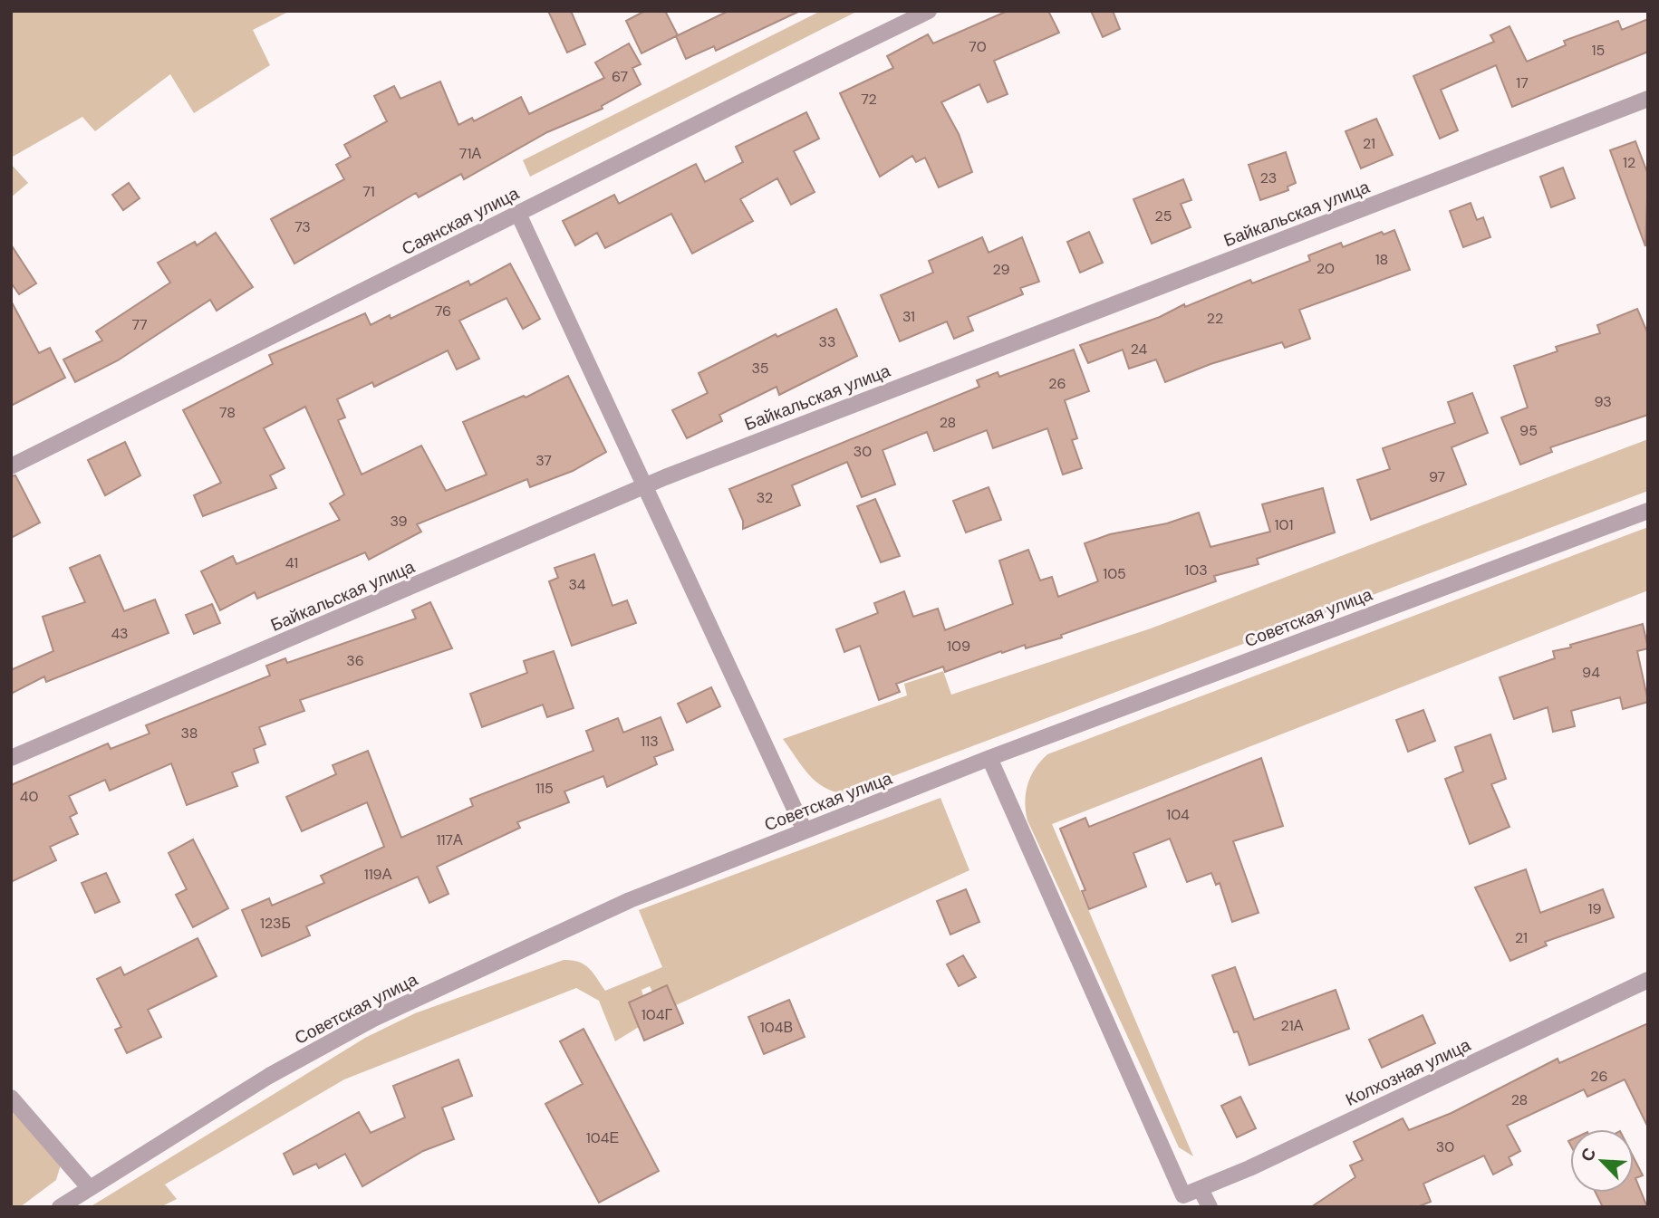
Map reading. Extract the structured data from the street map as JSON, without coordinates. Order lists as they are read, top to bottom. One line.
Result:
{"streets":{"street":["Байкальская улица","Саянская улица","Советская улица","Колхозная улица"]},"crossings":[["Советская улица","Колхозная улица"]],"house_numbers":["70","15","67","17","72","21","71А","12","23","71","25","73","18","20","29","76","31","22","77","33","24","35","26","93","78","28","95","30","37","97","32","39","101","41","103","105","34","43","109","36","94","38","113","115","40","104","117А","119А","19","123Б","21","104Г","21А","104В","26","28","104Е","30"],"north":"top left"}
